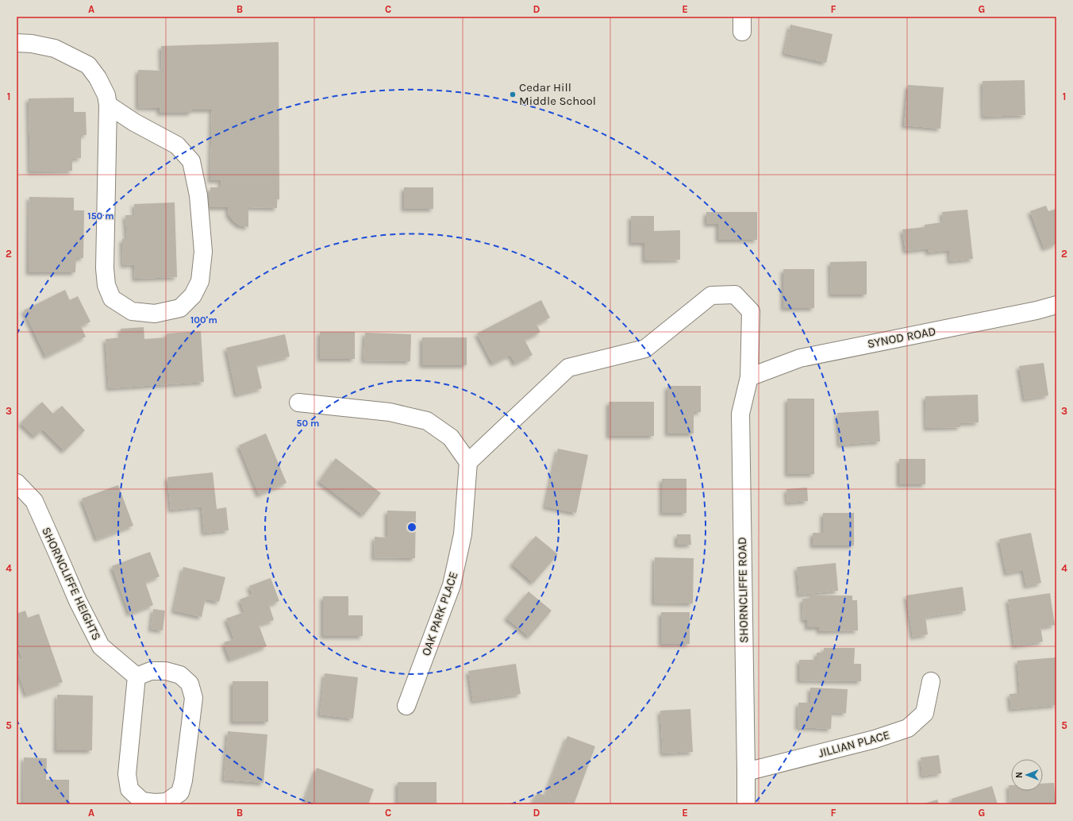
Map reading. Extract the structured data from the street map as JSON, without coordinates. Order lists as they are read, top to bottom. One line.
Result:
{"streets":{"street":["SYNOD ROAD","SHORNCLIFFE HEIGHTS","SHORNCLIFFE ROAD","OAK PARK PLACE","JILLIAN PLACE"]},"crossings":[["SYNOD ROAD","SHORNCLIFFE ROAD"],["SHORNCLIFFE ROAD","OAK PARK PLACE"],["SHORNCLIFFE ROAD","JILLIAN PLACE"]],"places":["Cedar Hill Middle School"],"north":"left","grid":{"columns":["A","B","C","D","E","F","G"],"rows":["1","2","3","4","5"]},"rings":["150 m","100 m","50 m"]}
